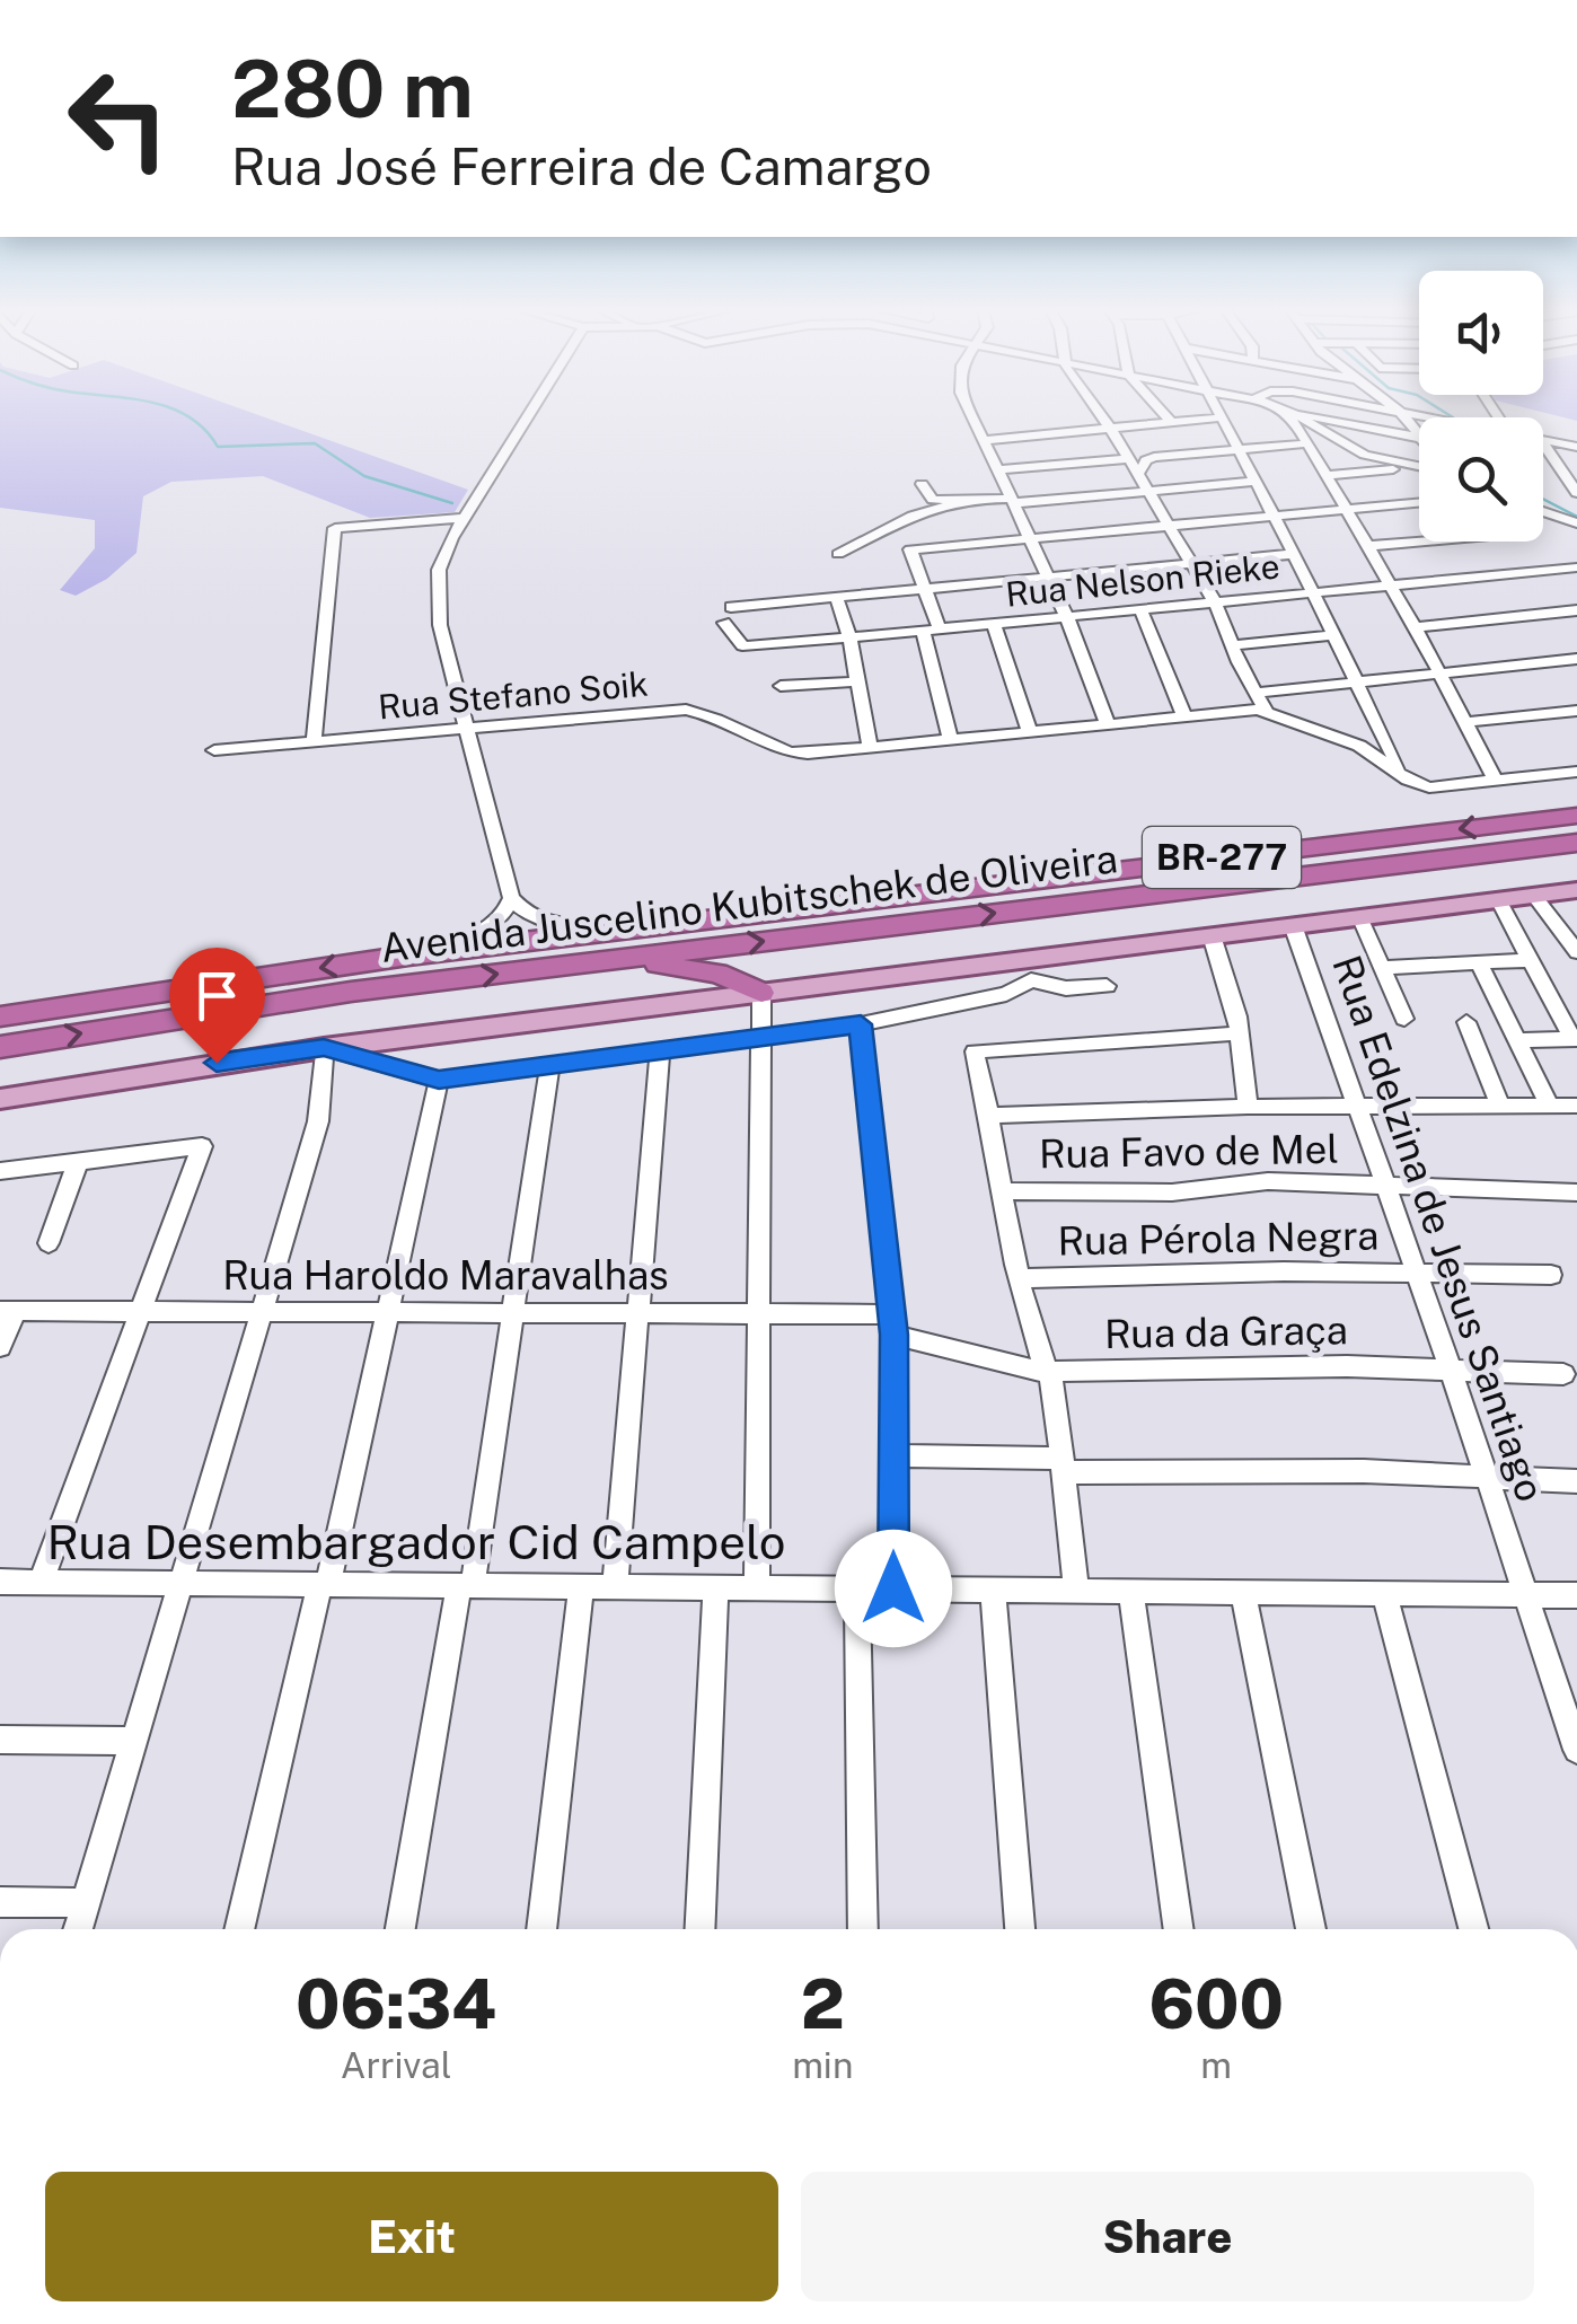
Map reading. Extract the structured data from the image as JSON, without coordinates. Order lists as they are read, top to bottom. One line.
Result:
{"streets":{"highway":["BR-277","Avenida Juscelino Kubitschek de Oliveira"],"street":["Rua Nelson Rieke","Rua Stefano Soik","Rua Favo de Mel","Rua Edelzina de Jesus Santiago","Rua Pérola Negra","Rua Haroldo Maravalhas","Rua da Graça","Rua Desembargador Cid Campelo"]},"crossings":[["Rua Favo de Mel","Rua Edelzina de Jesus Santiago"],["Rua Edelzina de Jesus Santiago","Rua Pérola Negra"],["Rua Edelzina de Jesus Santiago","Rua da Graça"],["Rua Edelzina de Jesus Santiago","Rua Desembargador Cid Campelo"],["Rua Haroldo Maravalhas","Rua da Graça"]],"page":{"turn":["280 m","Rua José Ferreira de Camargo"],"eta":["06:34","Arrival","2","min","600","m"],"buttons":["Exit","Share"]}}
